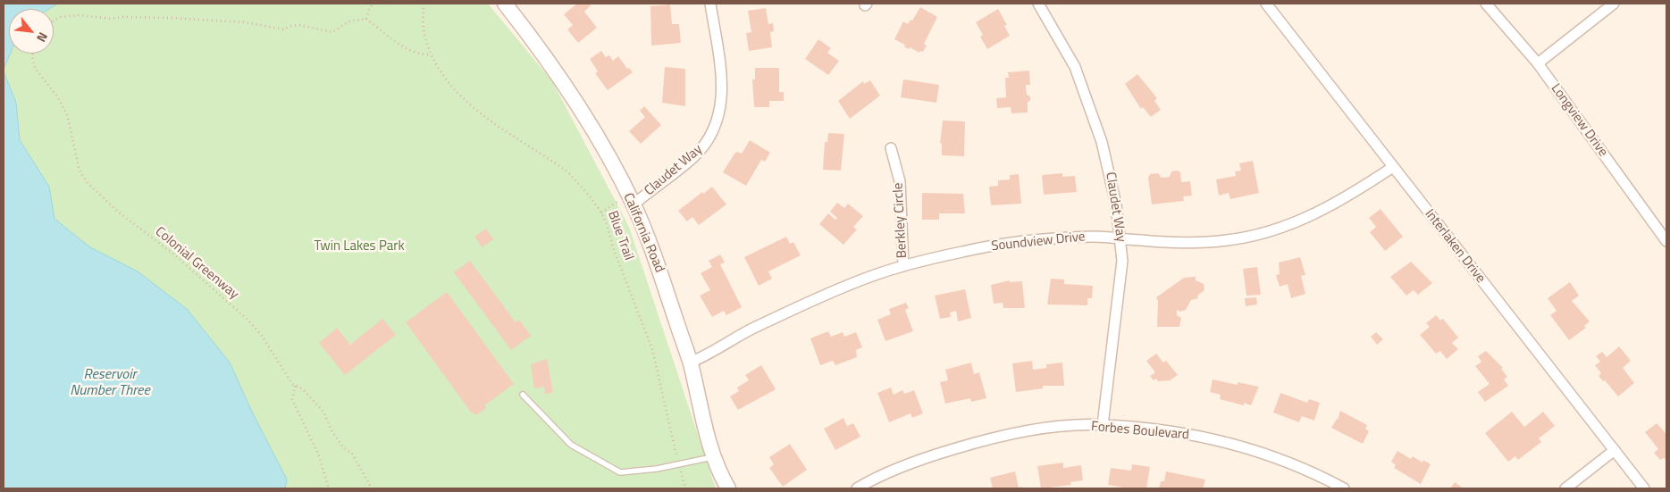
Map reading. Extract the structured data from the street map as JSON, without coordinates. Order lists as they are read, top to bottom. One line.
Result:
{"streets":{"main road":["California Road"],"street":["Longview Drive","Claudet Way","Berkley Circle","Soundview Drive","Interlaken Drive","Forbes Boulevard"],"path":["Blue Trail","Colonial Greenway"]},"crossings":[["Claudet Way","California Road"],["Claudet Way","Soundview Drive"],["Claudet Way","Forbes Boulevard"],["Berkley Circle","Soundview Drive"],["California Road","Soundview Drive"],["Soundview Drive","Interlaken Drive"]],"water":["Reservoir Number Three"],"parks":["Twin Lakes Park"],"north":"bottom right"}
